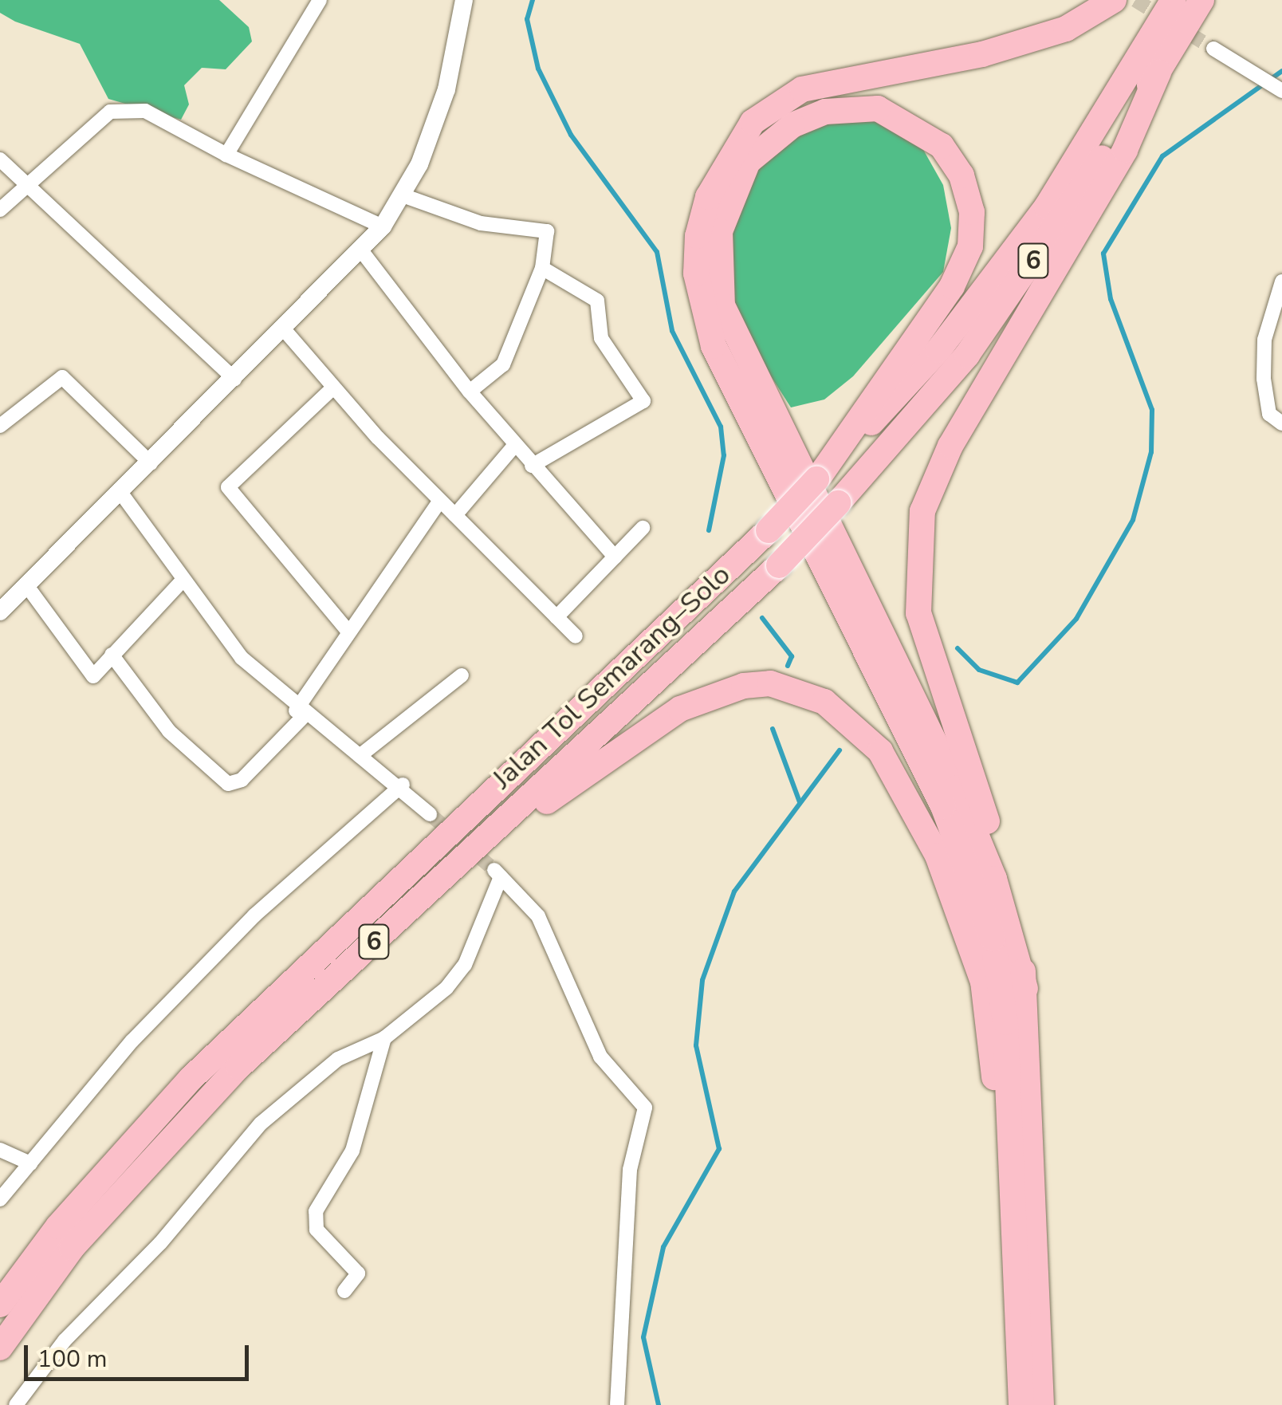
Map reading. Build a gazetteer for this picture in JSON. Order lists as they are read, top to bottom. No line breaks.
{"streets":{"highway":["6","Jalan Tol Semarang–Solo"]},"scale_bar":"100 m"}
